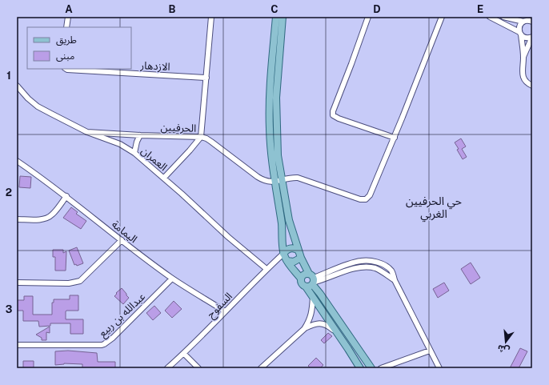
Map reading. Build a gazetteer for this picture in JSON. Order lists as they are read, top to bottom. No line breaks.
{"streets":{"street":["الازدهار","الحرفيين","العمران","اليمامة","السفوح","عبدالله بن ربيع"]},"crossings":[["الحرفيين","العمران"],["العمران","السفوح"],["اليمامة","السفوح"],["اليمامة","عبدالله بن ربيع"]],"districts":["حي الحرفيين الغربي"],"legend":["طريق","مبنى"],"north":"bottom","grid":{"columns":["A","B","C","D","E"],"rows":["1","2","3"]}}
